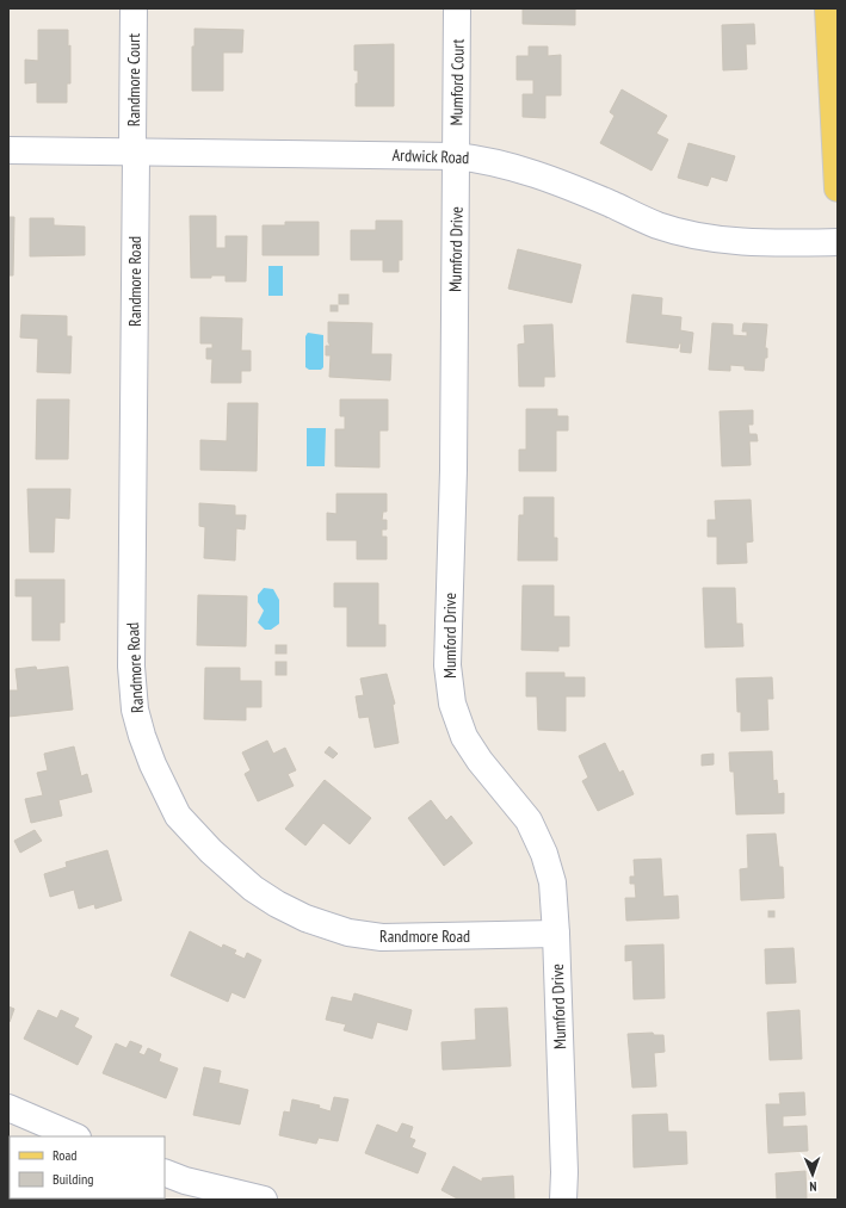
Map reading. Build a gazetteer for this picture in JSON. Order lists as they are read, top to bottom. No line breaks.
{"streets":{"street":["Randmore Court","Mumford Court","Ardwick Road","Mumford Drive","Randmore Road"]},"crossings":[["Randmore Court","Ardwick Road"],["Randmore Court","Randmore Road"],["Mumford Court","Ardwick Road"],["Mumford Court","Mumford Drive"],["Ardwick Road","Mumford Drive"],["Ardwick Road","Randmore Road"],["Mumford Drive","Randmore Road"]],"legend":["Road","Building"],"north":"bottom"}
